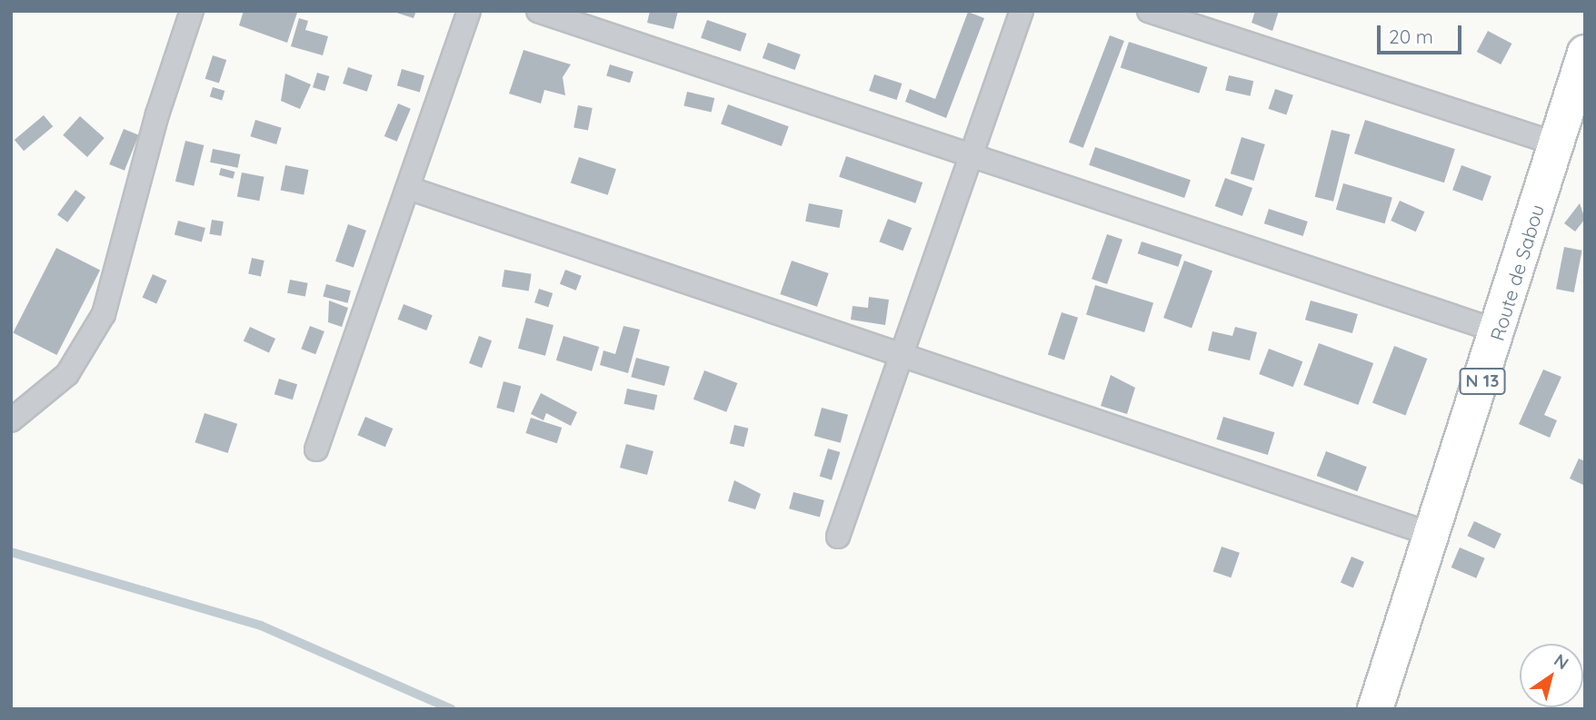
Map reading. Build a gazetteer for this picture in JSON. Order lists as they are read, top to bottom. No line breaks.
{"streets":{"main road":["Route de Sabou","N 13"]},"scale_bar":"20 m","north":"top right"}
